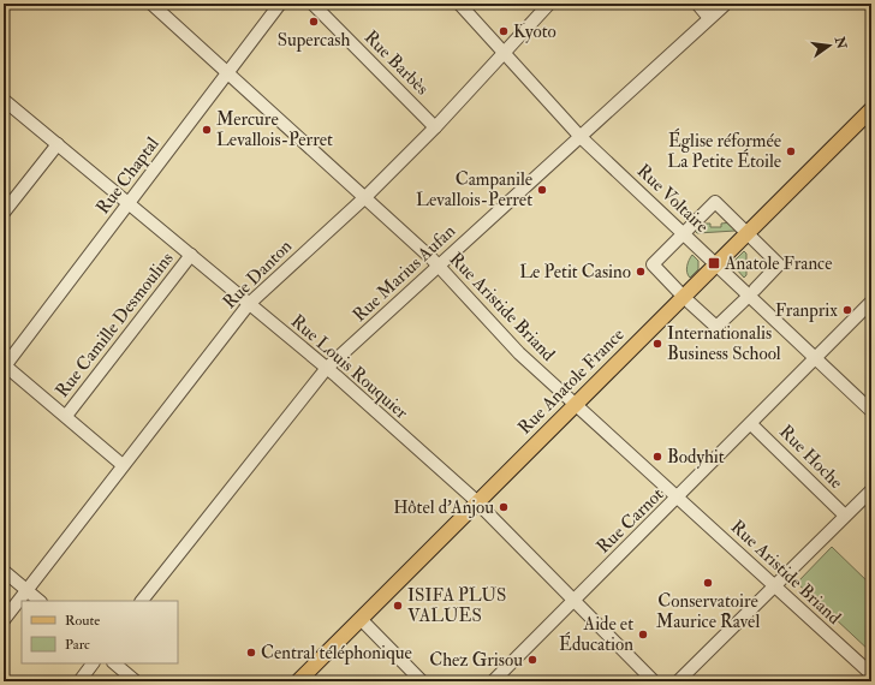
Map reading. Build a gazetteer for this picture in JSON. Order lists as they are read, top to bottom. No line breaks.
{"streets":{"main road":["Rue Anatole France"],"street":["Rue Barbès","Rue Chaptal","Rue Voltaire","Rue Marius Aufan","Rue Danton","Rue Aristide Briand","Rue Camille Desmoulins","Rue Louis Rouquier","Rue Hoche","Rue Carnot"]},"crossings":[["Rue Barbès","Rue Danton"],["Rue Chaptal","Rue Aristide Briand"],["Rue Chaptal","Rue Louis Rouquier"],["Rue Voltaire","Rue Marius Aufan"],["Rue Voltaire","Rue Danton"],["Rue Voltaire","Rue Anatole France"],["Rue Voltaire","Rue Carnot"],["Rue Marius Aufan","Rue Aristide Briand"],["Rue Marius Aufan","Rue Louis Rouquier"],["Rue Danton","Rue Aristide Briand"],["Rue Danton","Rue Louis Rouquier"],["Rue Aristide Briand","Rue Anatole France"],["Rue Aristide Briand","Rue Carnot"],["Rue Camille Desmoulins","Rue Louis Rouquier"],["Rue Louis Rouquier","Rue Anatole France"],["Rue Louis Rouquier","Rue Carnot"],["Rue Hoche","Rue Carnot"]],"places":{"other":["Supercash","Kyoto","Mercure Levallois-Perret","Église réformée La Petite Étoile","Campanile Levallois-Perret","Le Petit Casino","Franprix","Internationalis Business School","Bodyhit","Hôtel d'Anjou","Conservatoire Maurice Ravel","ISIFA PLUS VALUES","Aide et Éducation","Central téléphonique","Chez Grisou"],"transit":["Anatole France"]},"legend":["Route","Parc"],"north":"right"}
